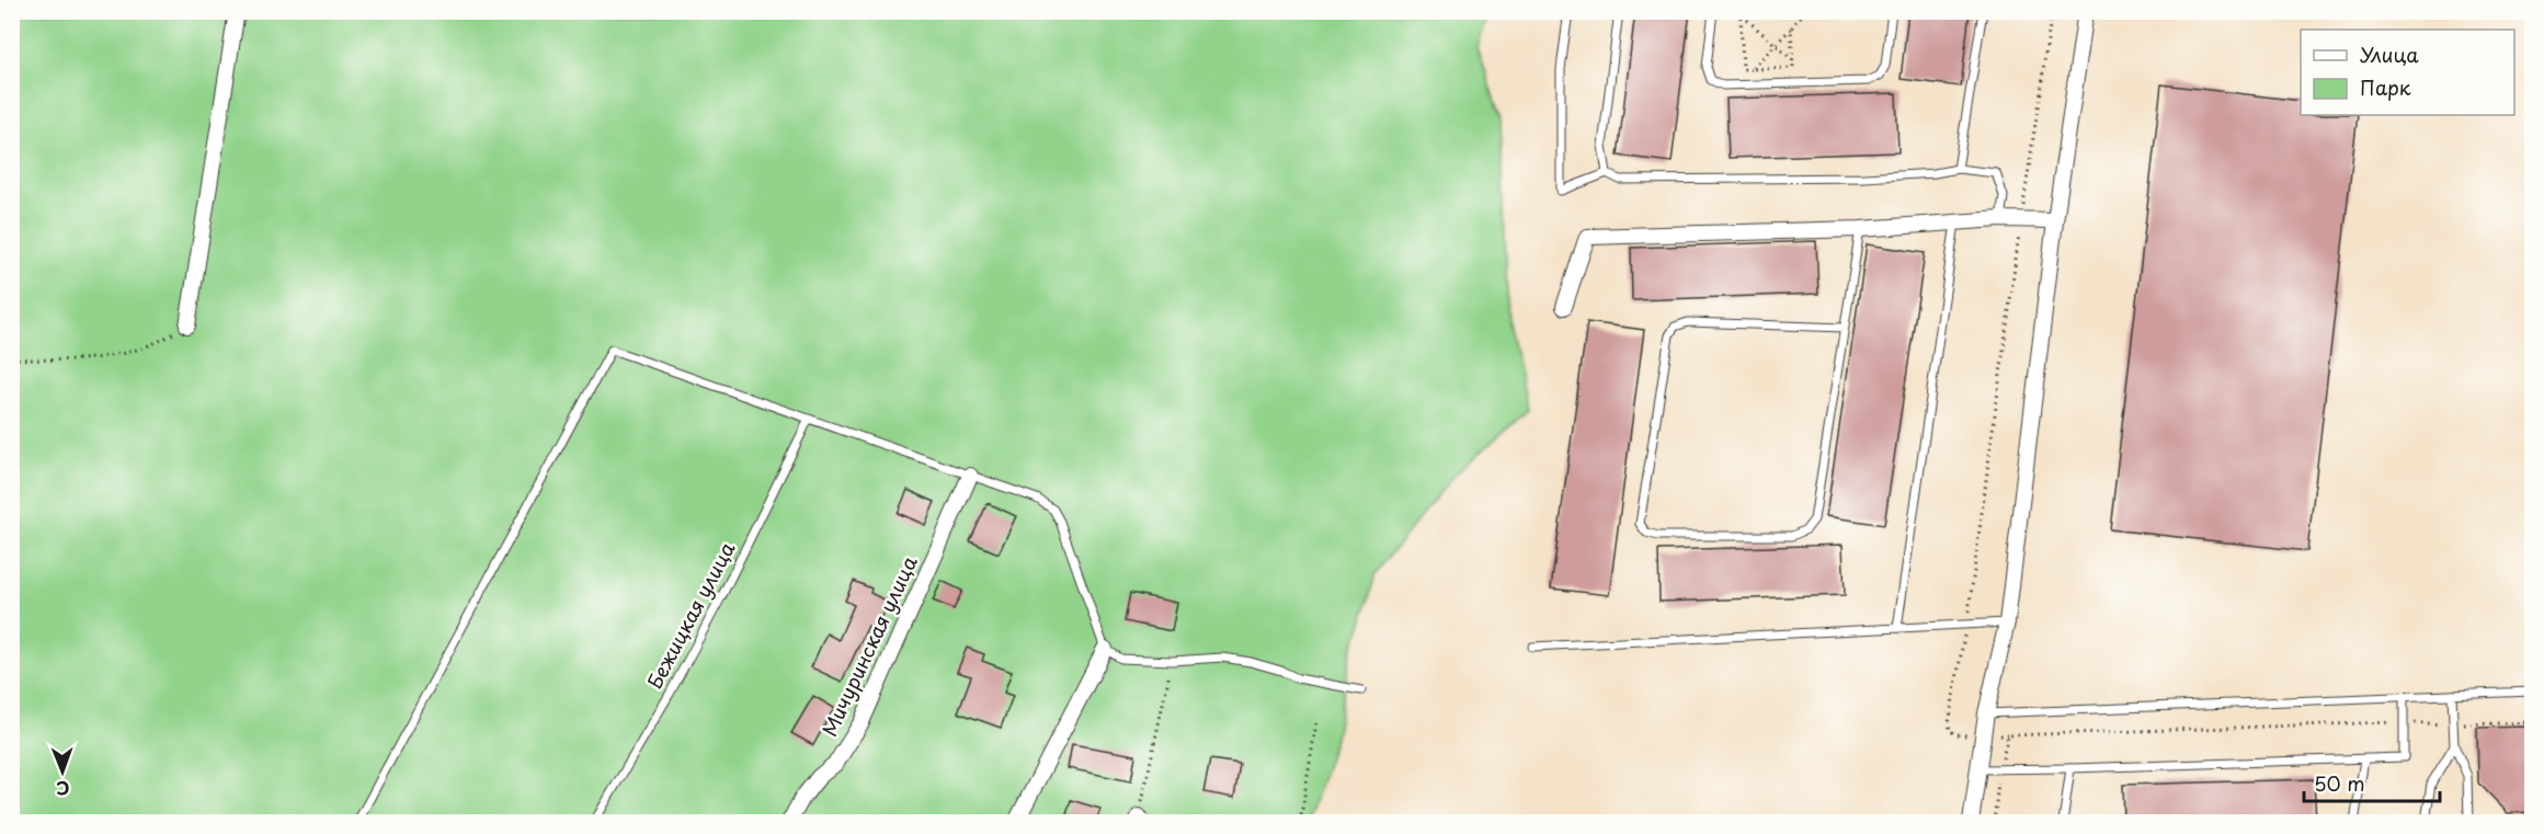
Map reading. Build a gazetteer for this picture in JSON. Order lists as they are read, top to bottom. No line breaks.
{"streets":{"street":["Мичуринская улица"],"lane":["Бежицкая улица"]},"legend":["Улица","Парк"],"scale_bar":"50 m","north":"bottom"}
